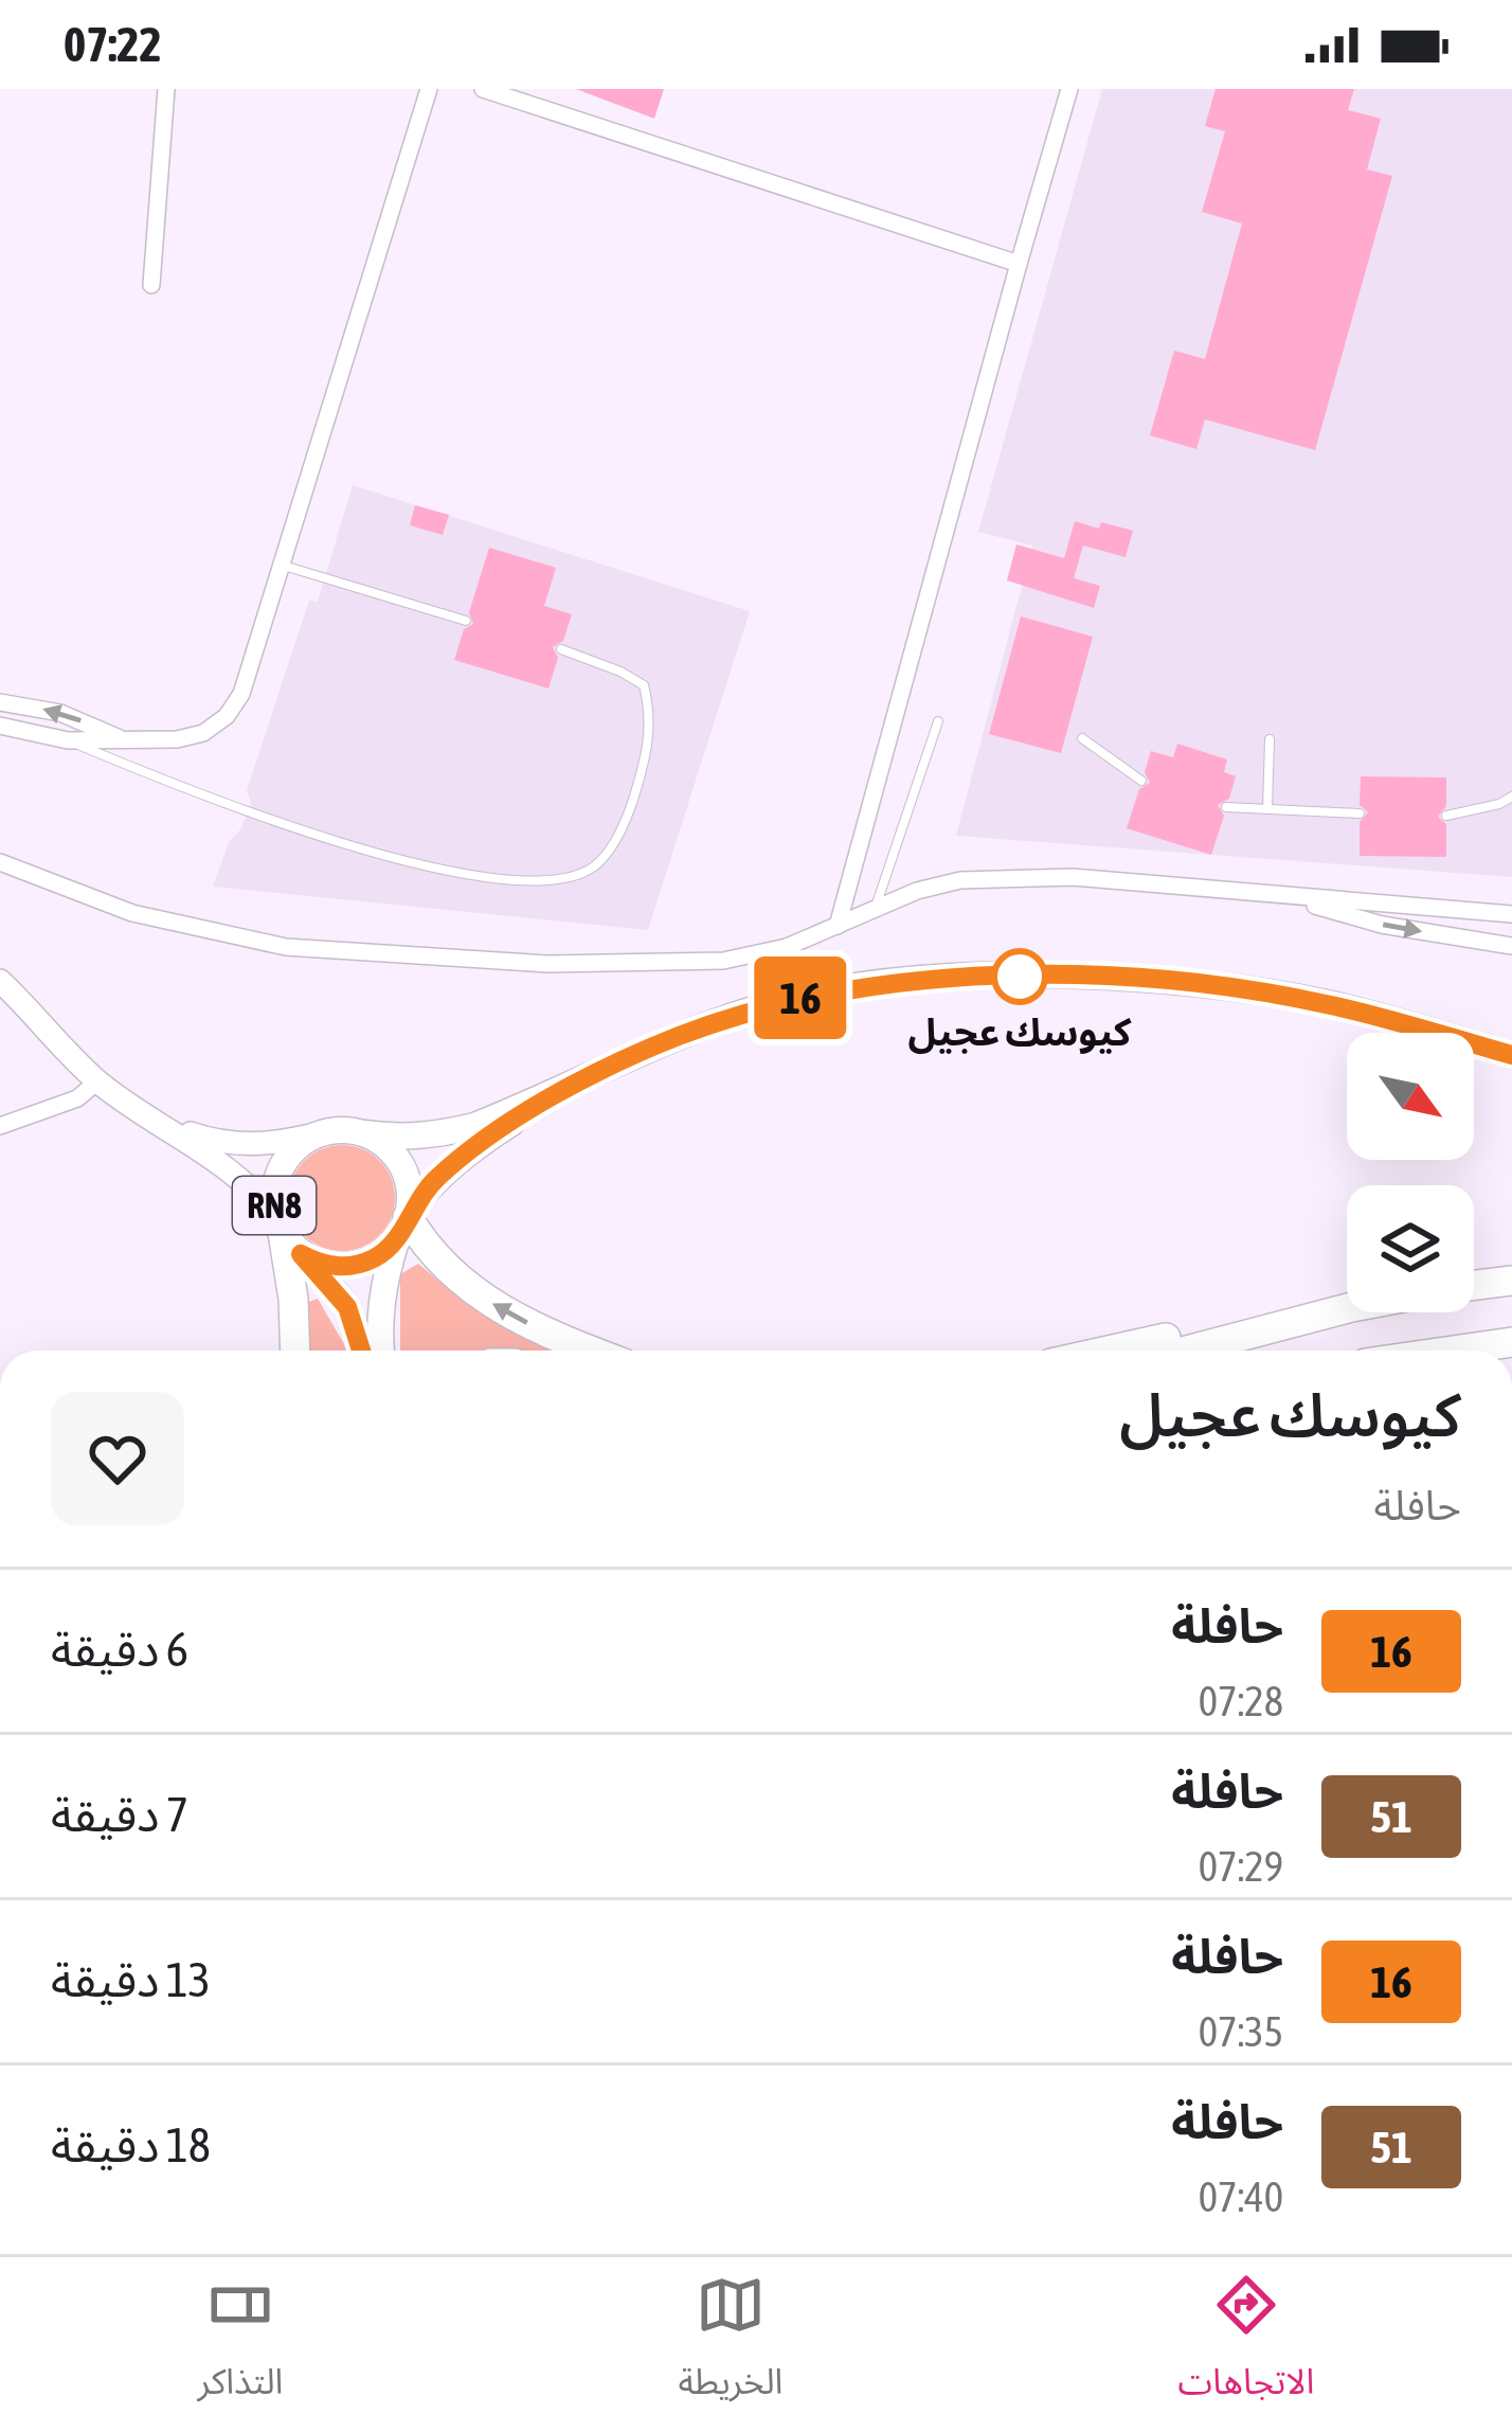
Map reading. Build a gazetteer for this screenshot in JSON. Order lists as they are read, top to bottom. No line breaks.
{"streets":{"highway":["RN8"]},"places":["كيوسك عجيل"],"lines":["bus line 16"],"north":"bottom right","page":{"status":"07:22","on_map":"16","heading":["كيوسك عجيل","حافلة"],"list":[{"mark":"16","name":"حافلة","note":"07:28","value":"6 دقيقة"},{"mark":"51","name":"حافلة","note":"07:29","value":"7 دقيقة"},{"mark":"16","name":"حافلة","note":"07:35","value":"13 دقيقة"},{"mark":"51","name":"حافلة","note":"07:40","value":"18 دقيقة"}],"tabs":["الاتجاهات","الخريطة","التذاكر"]}}
